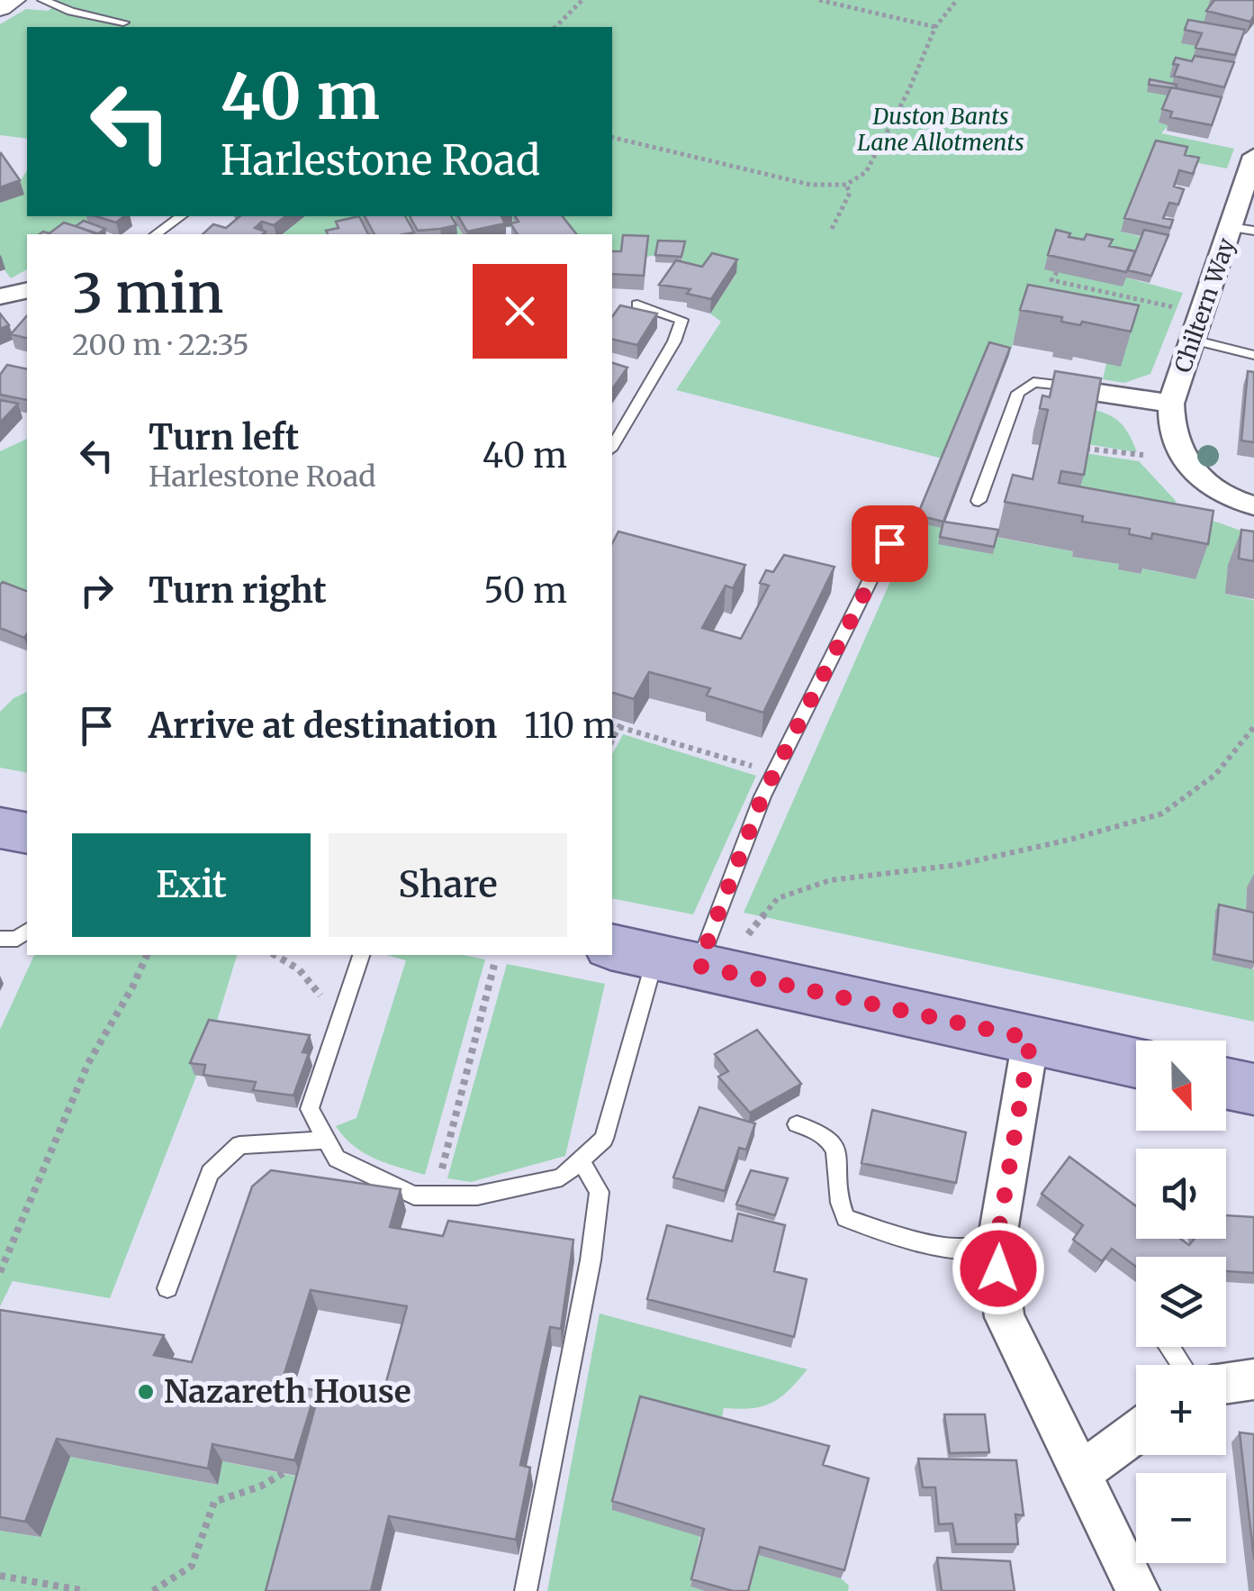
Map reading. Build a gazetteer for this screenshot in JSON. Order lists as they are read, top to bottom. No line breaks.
{"streets":{"street":["Chiltern Way"]},"parks":["Duston Bants Lane Allotments"],"places":["Nazareth House"],"north":"bottom","page":{"turn":["40 m","Harlestone Road"],"heading":["3 min","200 m · 22:35"],"list":[{"name":"Turn left","note":"Harlestone Road","value":"40 m"},{"name":"Turn right","value":"50 m"},{"name":"Arrive at destination","value":"110 m"}],"buttons":["Exit","Share"],"map_buttons":["+","−"]}}
